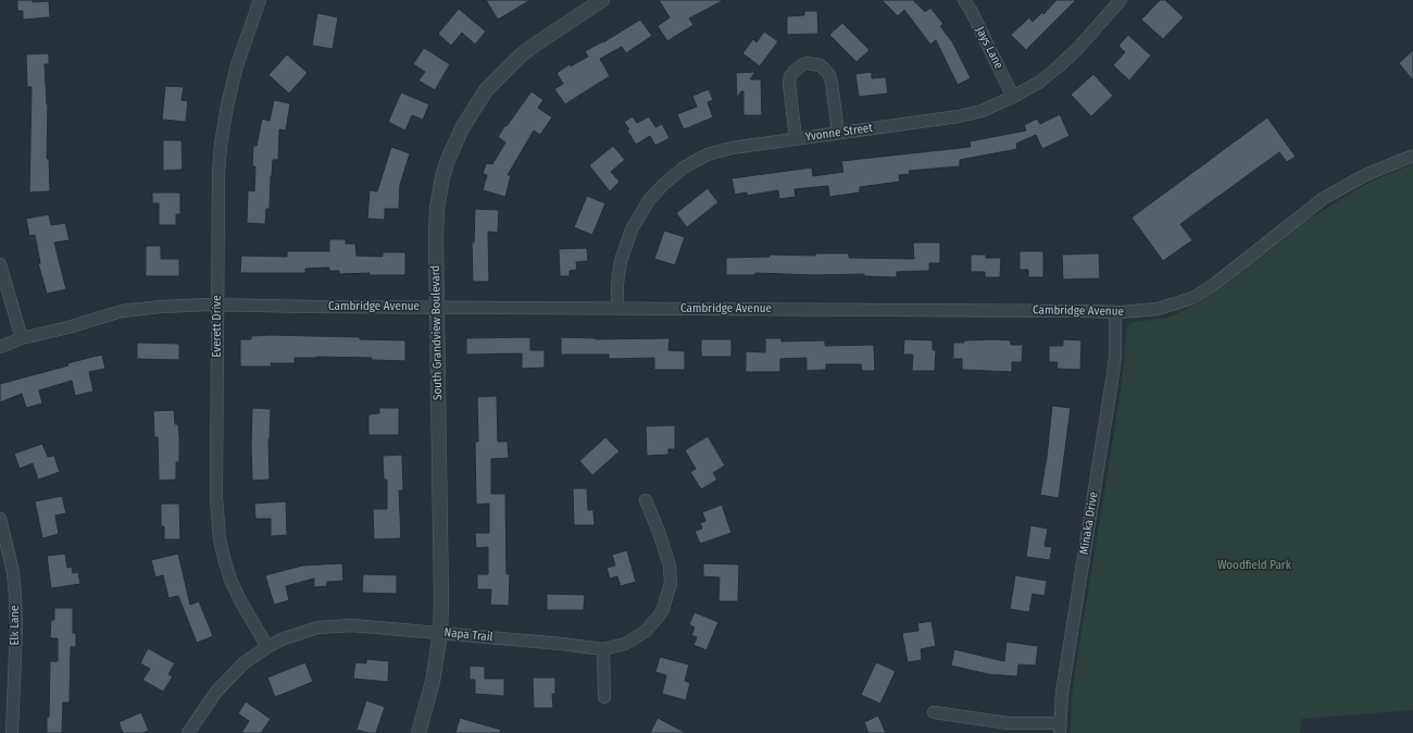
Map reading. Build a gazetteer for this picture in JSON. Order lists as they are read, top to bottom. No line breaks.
{"streets":{"street":["Jays Lane","Yvonne Street","Cambridge Avenue","Everett Drive","South Grandview Boulevard","Minaka Drive","Elk Lane","Napa Trail"]},"crossings":[["Jays Lane","Yvonne Street"],["Yvonne Street","Cambridge Avenue"],["Cambridge Avenue","Everett Drive"],["Cambridge Avenue","South Grandview Boulevard"],["Cambridge Avenue","Minaka Drive"],["Everett Drive","Napa Trail"],["South Grandview Boulevard","Napa Trail"]],"parks":["Woodfield Park"]}
